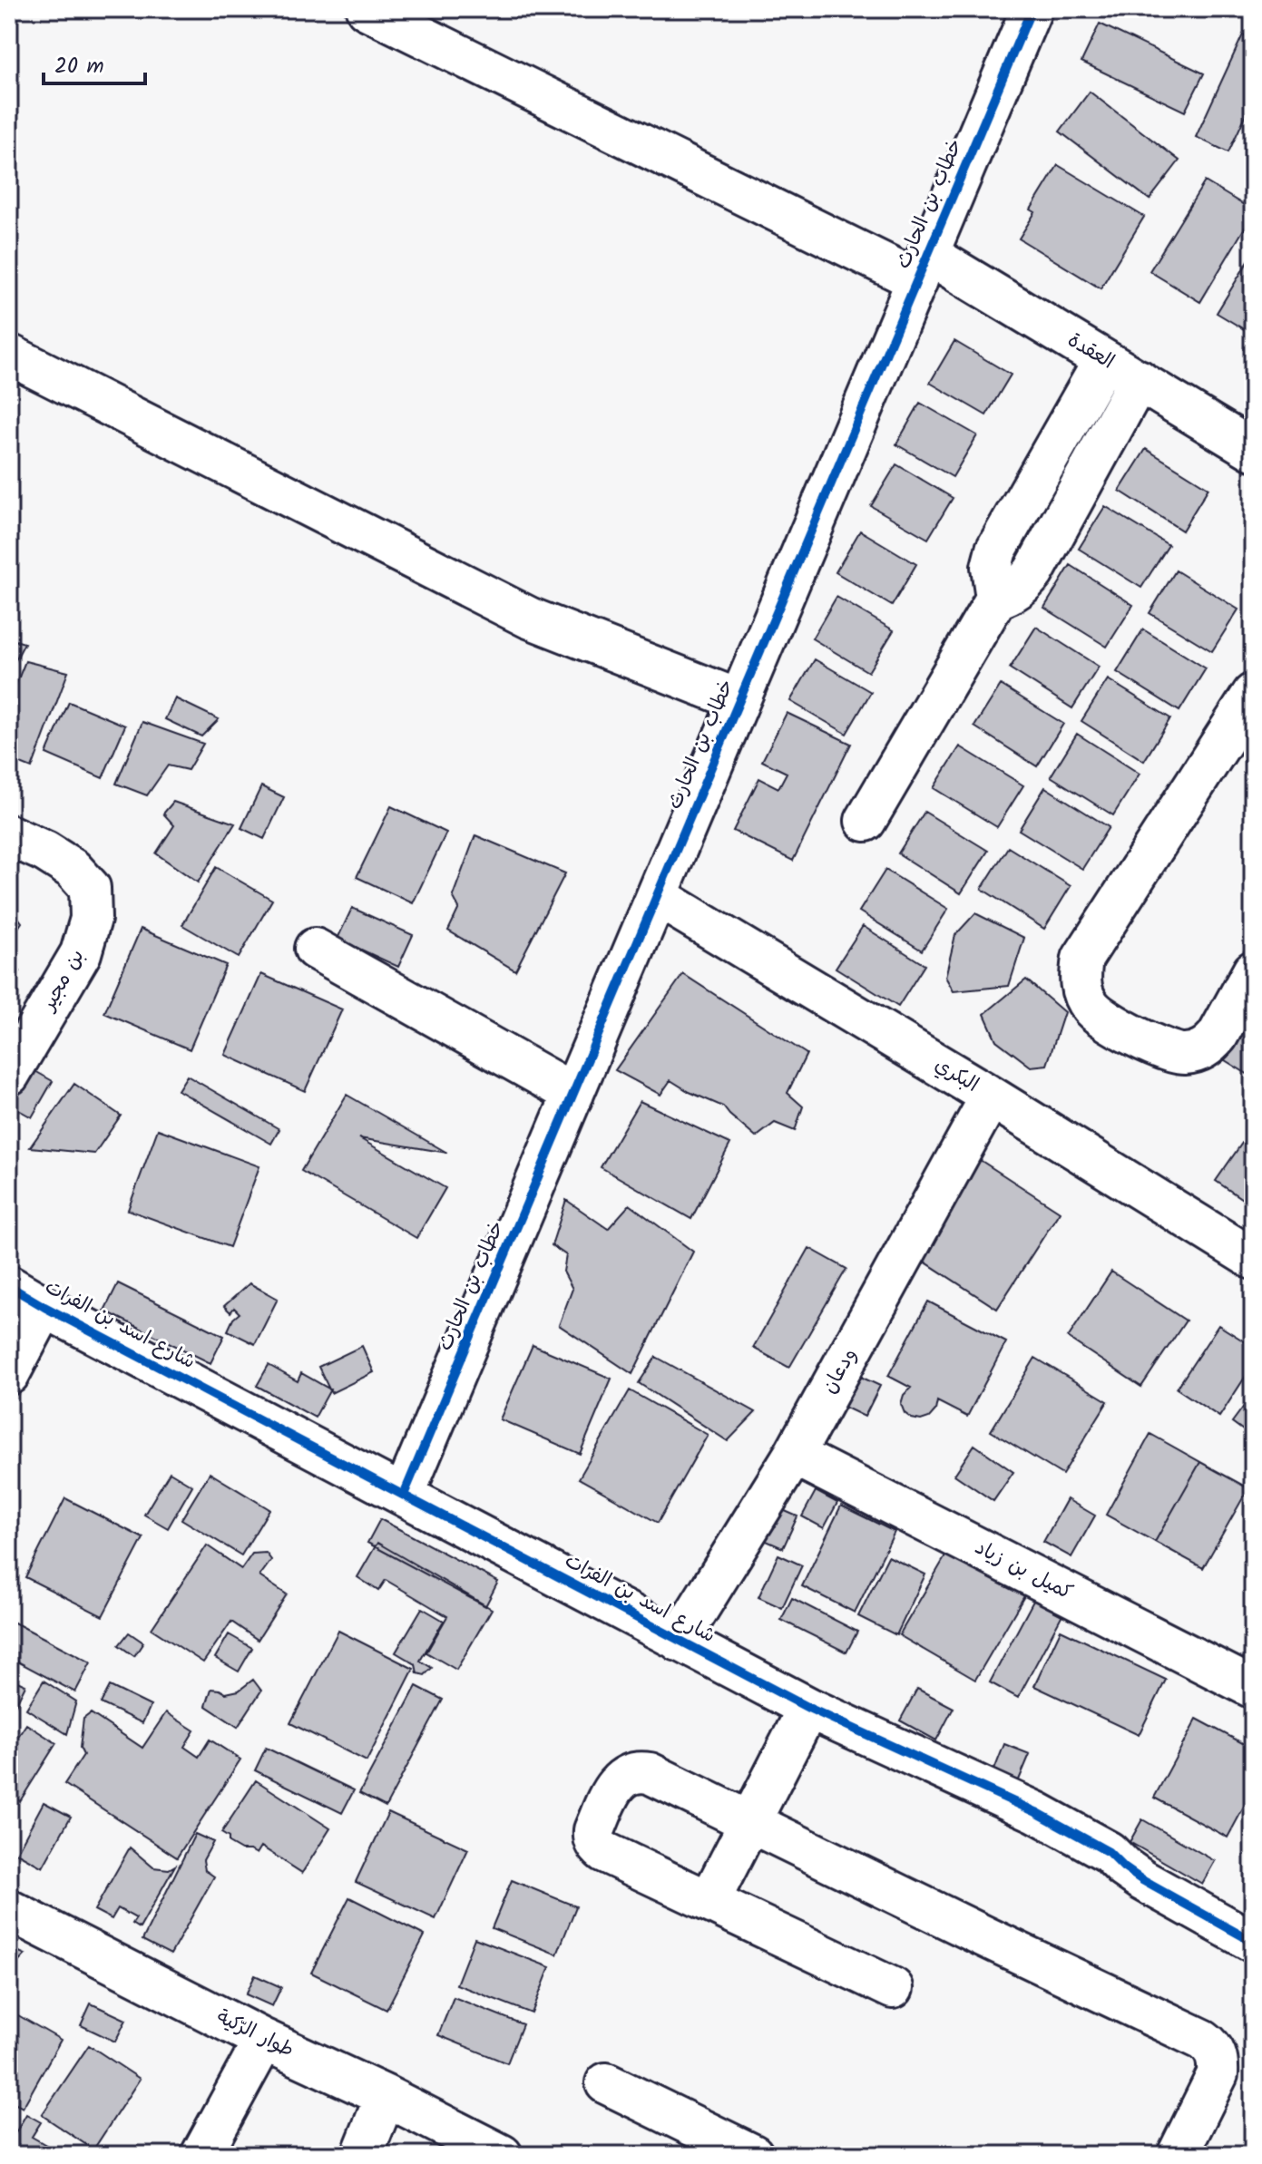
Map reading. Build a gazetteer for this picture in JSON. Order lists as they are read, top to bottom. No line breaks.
{"streets":{"street":["خطاب بن الحارث","العقدة","بن مجير","البكري","شارع اسد بن الفرات","ودعان","كميل بن زياد","طوار الرّكية"]},"crossings":[["خطاب بن الحارث","العقدة"],["خطاب بن الحارث","البكري"],["خطاب بن الحارث","شارع اسد بن الفرات"],["البكري","ودعان"],["شارع اسد بن الفرات","ودعان"],["ودعان","كميل بن زياد"]],"scale_bar":"20 m"}
